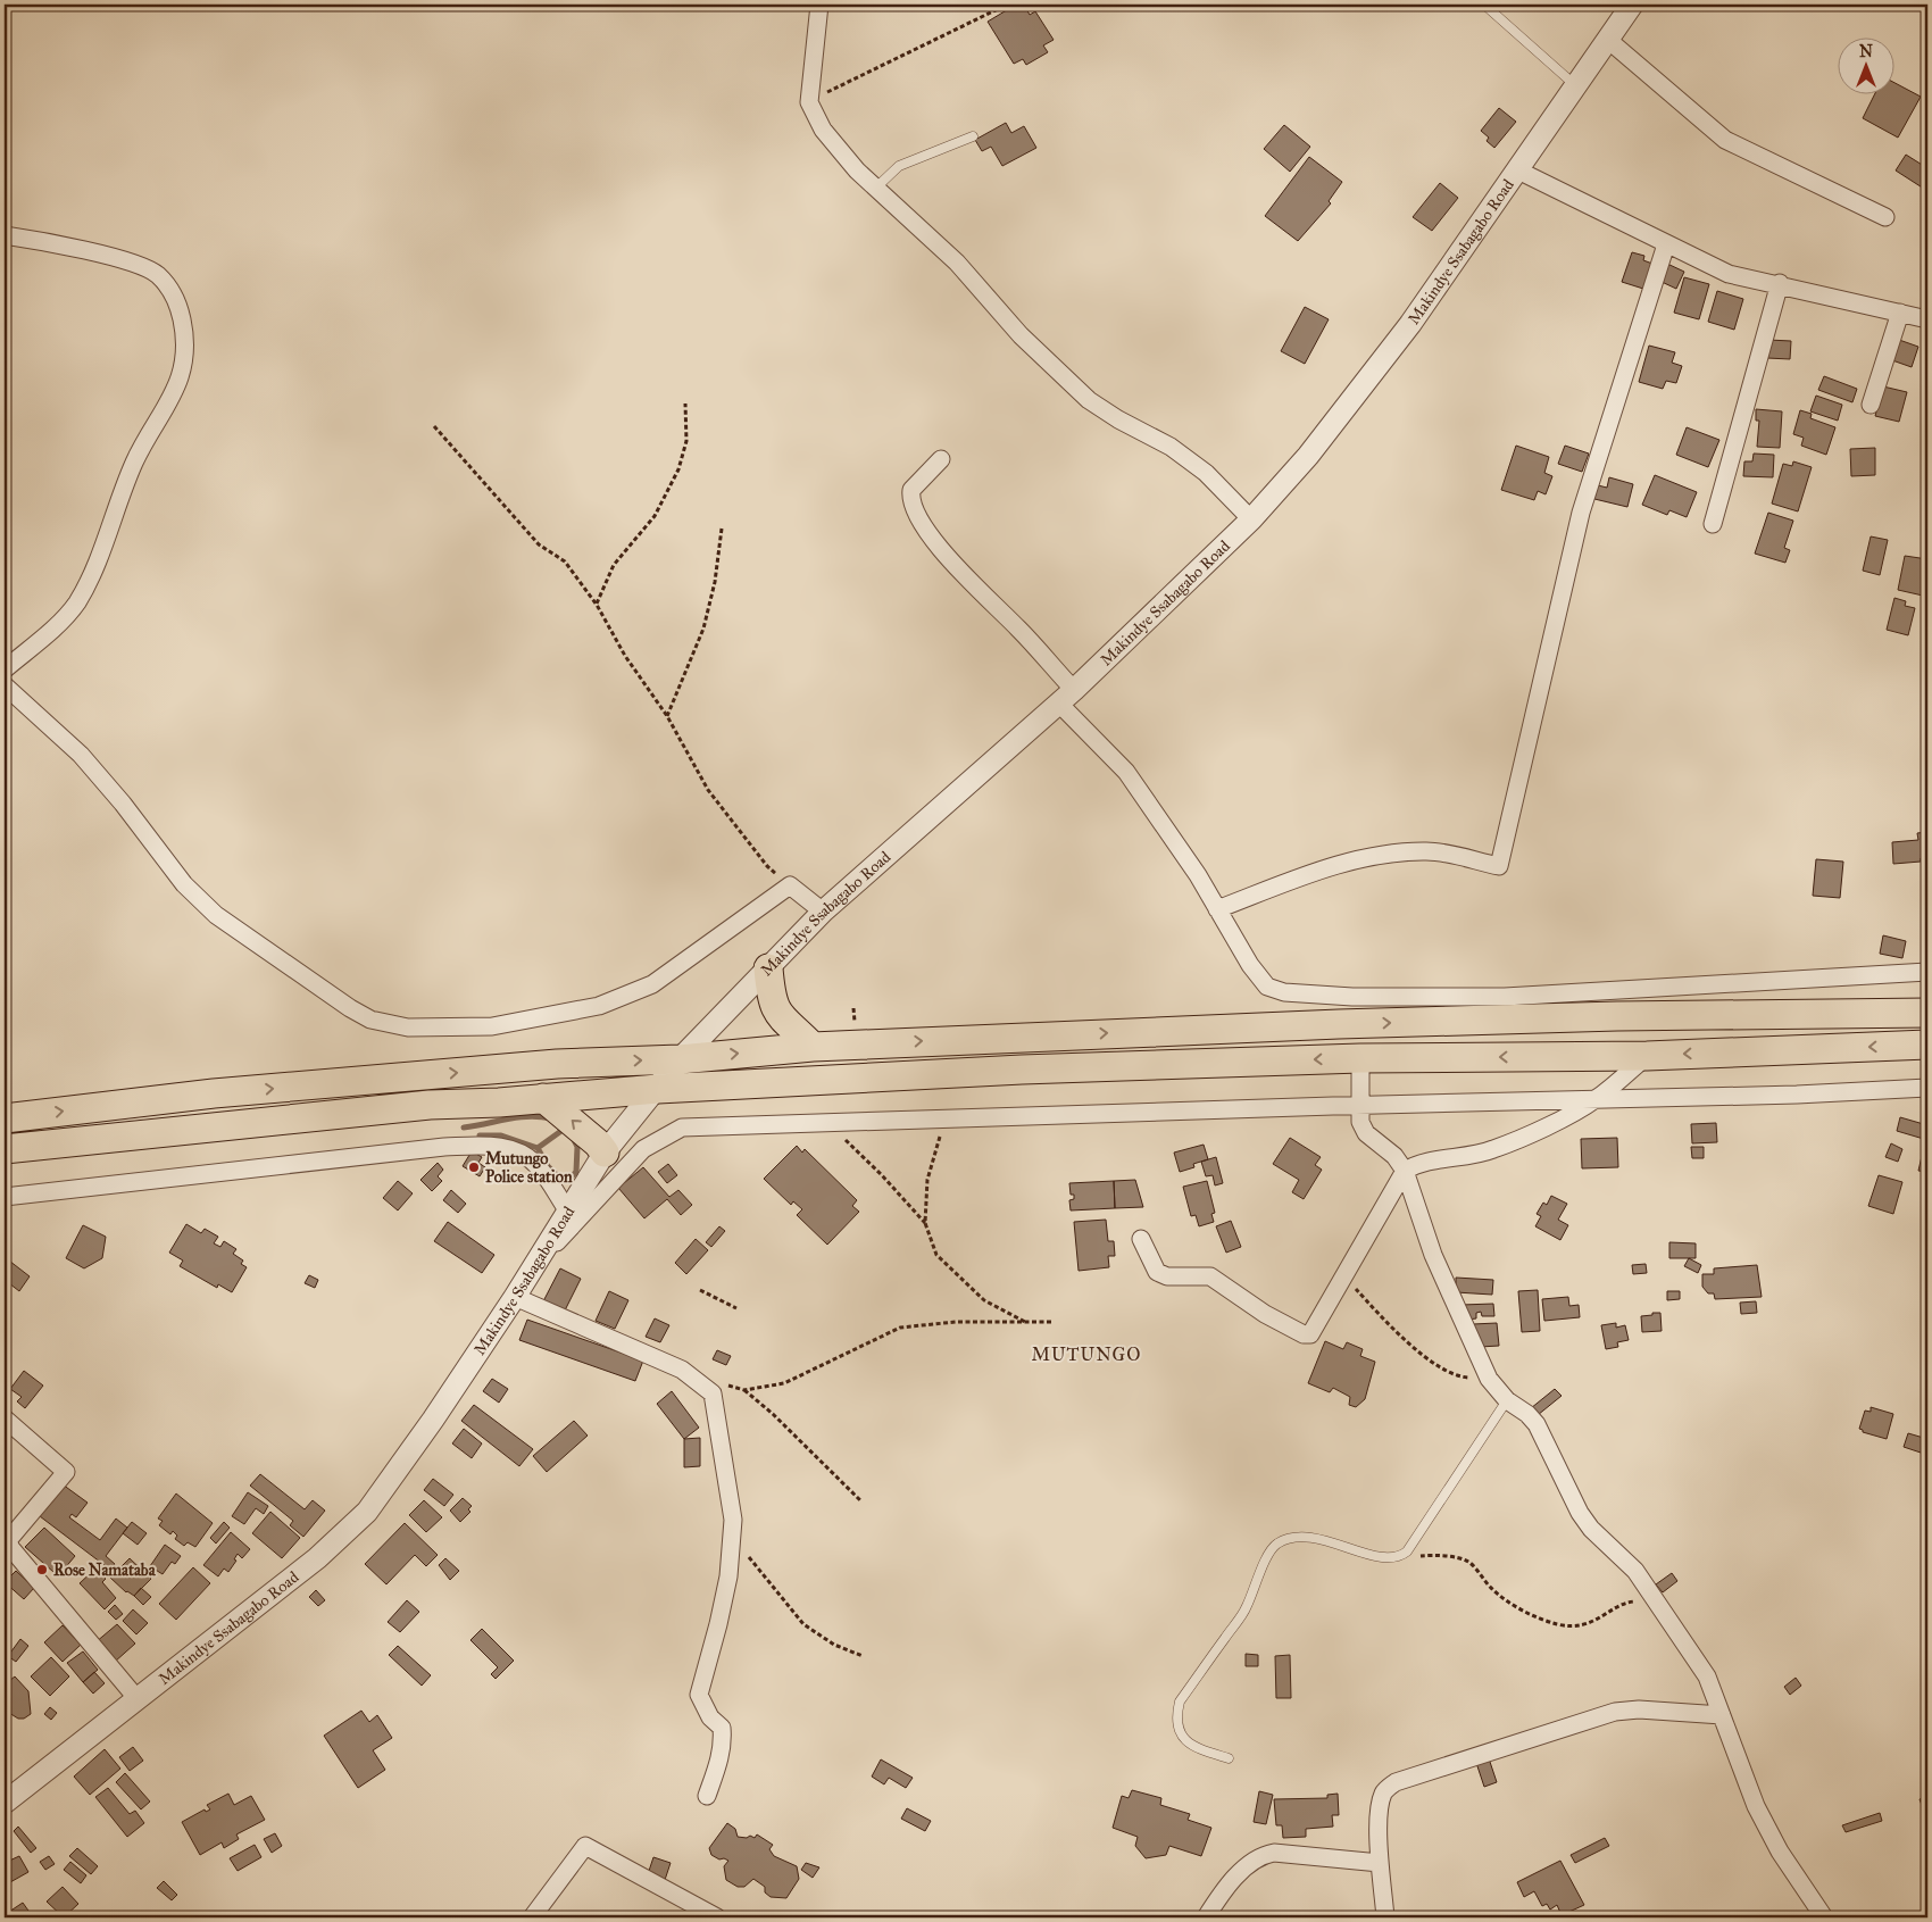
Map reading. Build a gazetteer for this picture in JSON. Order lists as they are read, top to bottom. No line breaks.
{"streets":{"street":["Makindye Ssabagabo Road"]},"districts":["MUTUNGO"],"places":["Mutungo Police station","Rose Namataba"],"north":"top"}
